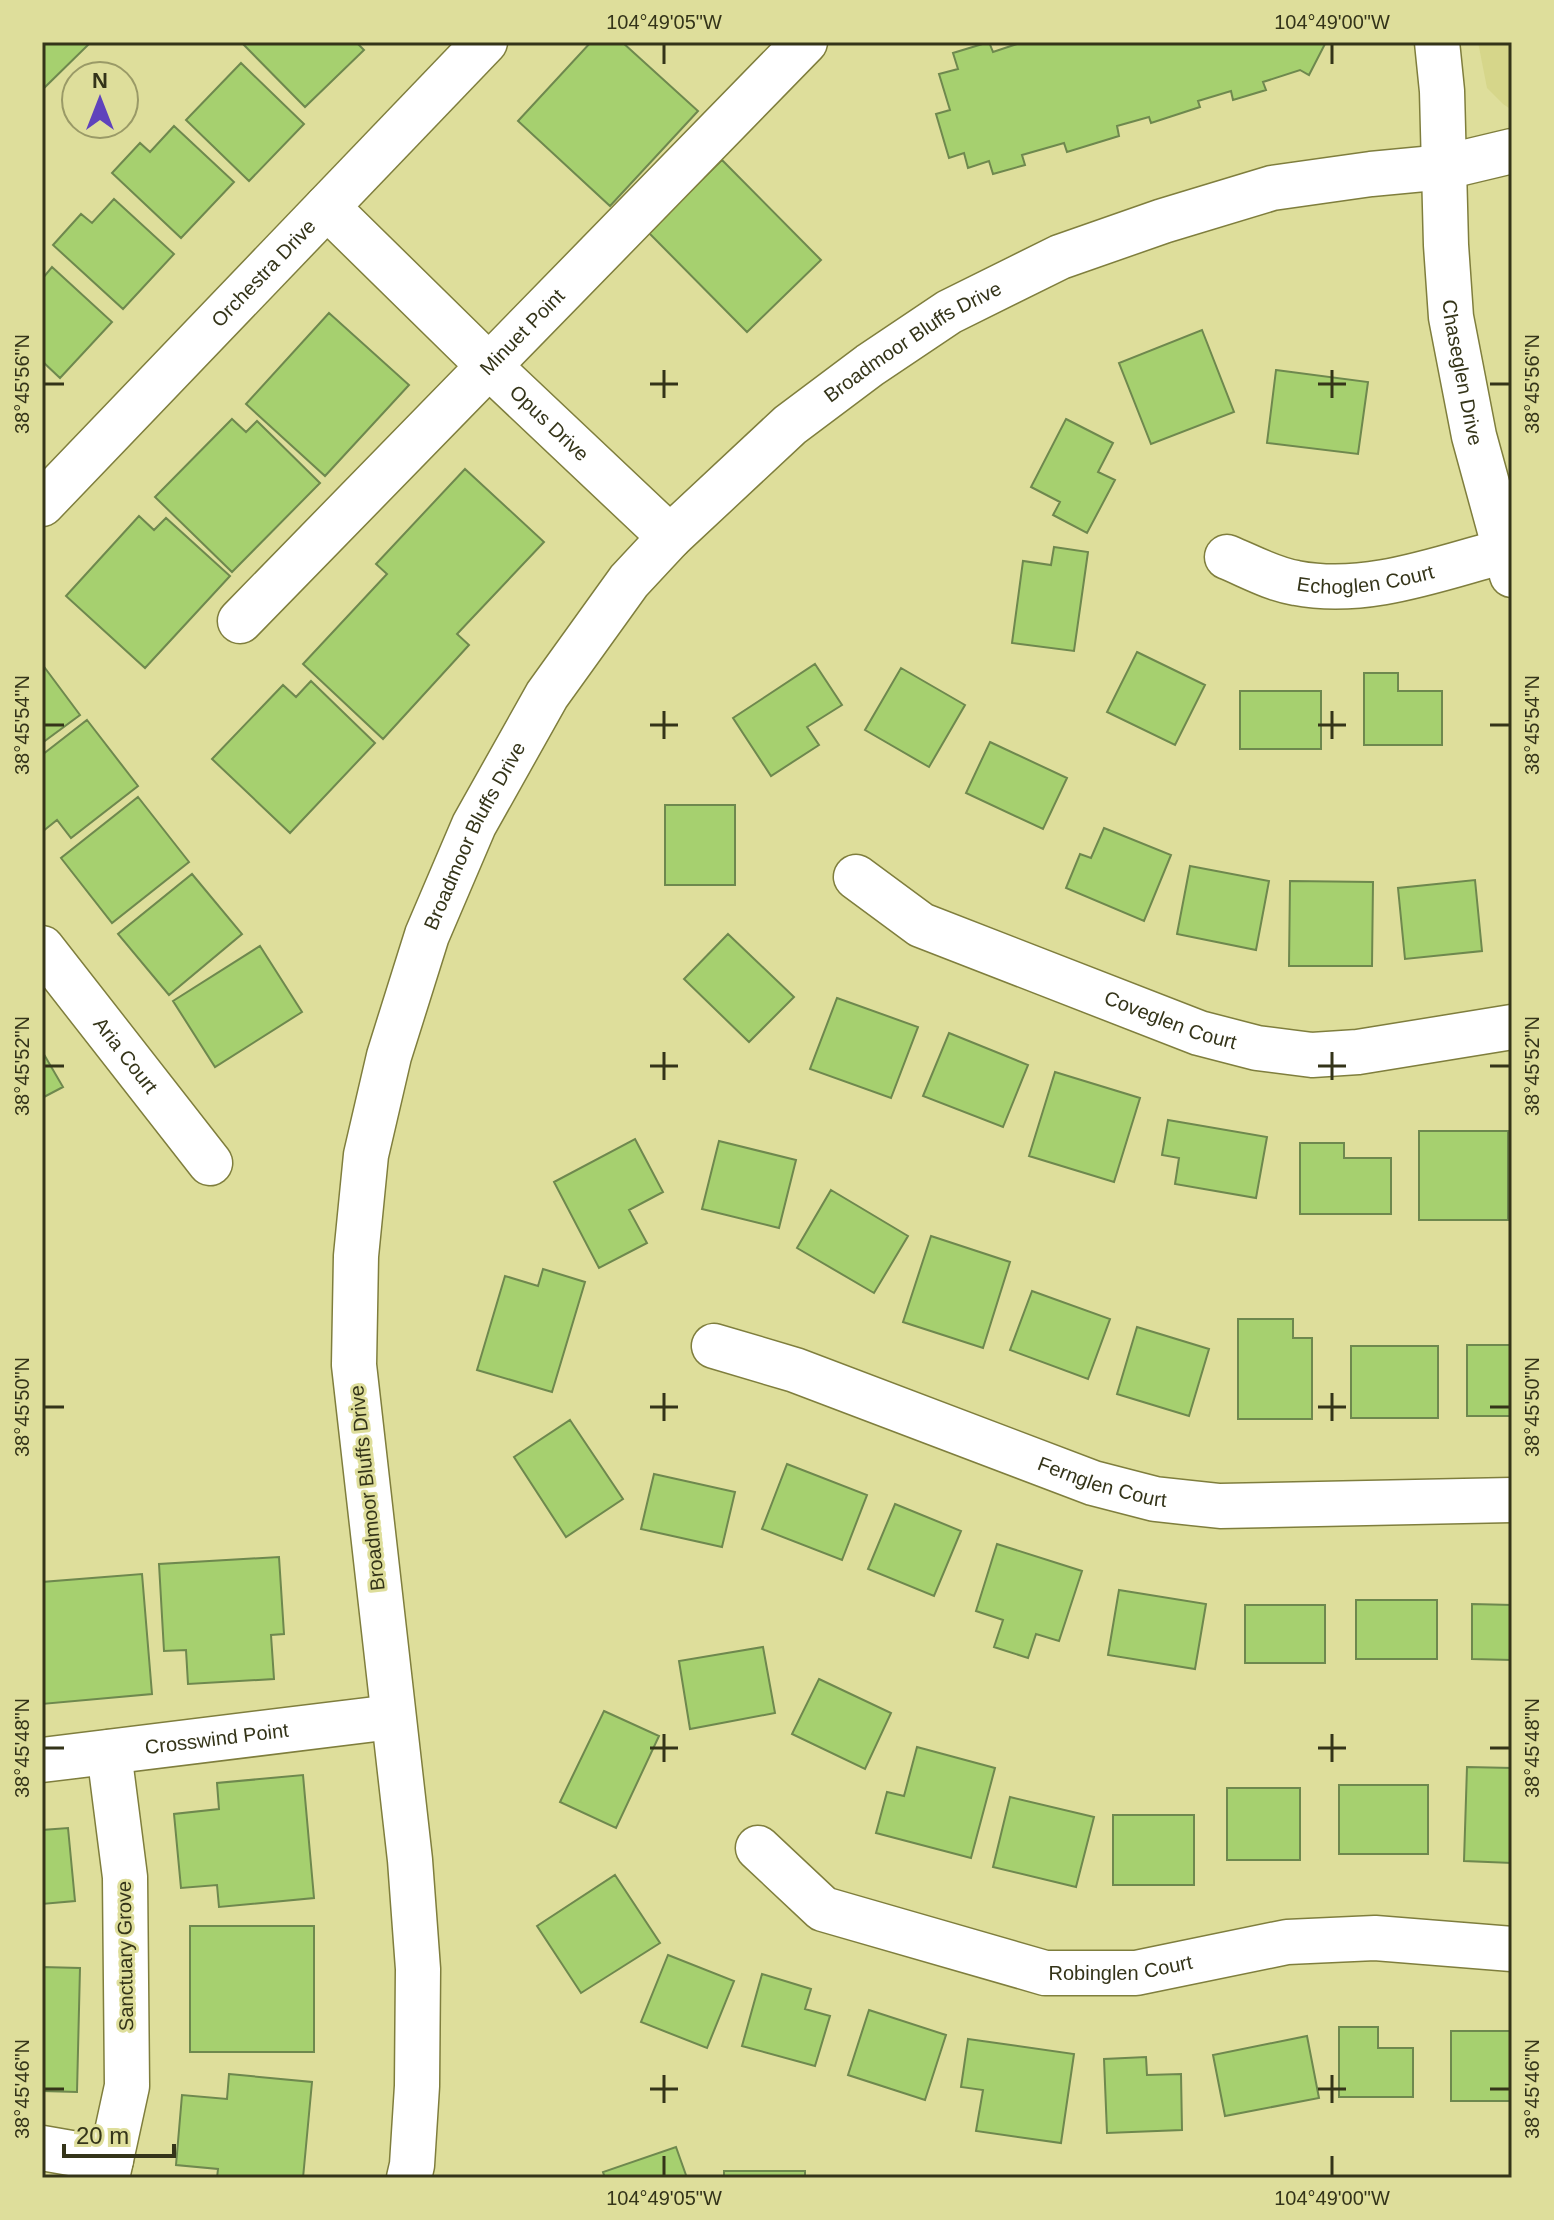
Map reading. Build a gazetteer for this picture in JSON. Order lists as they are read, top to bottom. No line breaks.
{"streets":{"street":["Orchestra Drive","Minuet Point","Broadmoor Bluffs Drive","Chaseglen Drive","Opus Drive","Echoglen Court","Coveglen Court","Aria Court","Fernglen Court","Crosswind Point","Sanctuary Grove","Robinglen Court"]},"crossings":[["Orchestra Drive","Opus Drive"],["Minuet Point","Opus Drive"],["Broadmoor Bluffs Drive","Chaseglen Drive"],["Broadmoor Bluffs Drive","Opus Drive"],["Broadmoor Bluffs Drive","Crosswind Point"],["Chaseglen Drive","Echoglen Court"],["Crosswind Point","Sanctuary Grove"]],"scale_bar":"20 m","north":"top","coordinates":["104°49'05\"W","104°49'00\"W","38°45'56\"N","38°45'54\"N","38°45'52\"N","38°45'50\"N","38°45'48\"N","38°45'46\"N"]}
